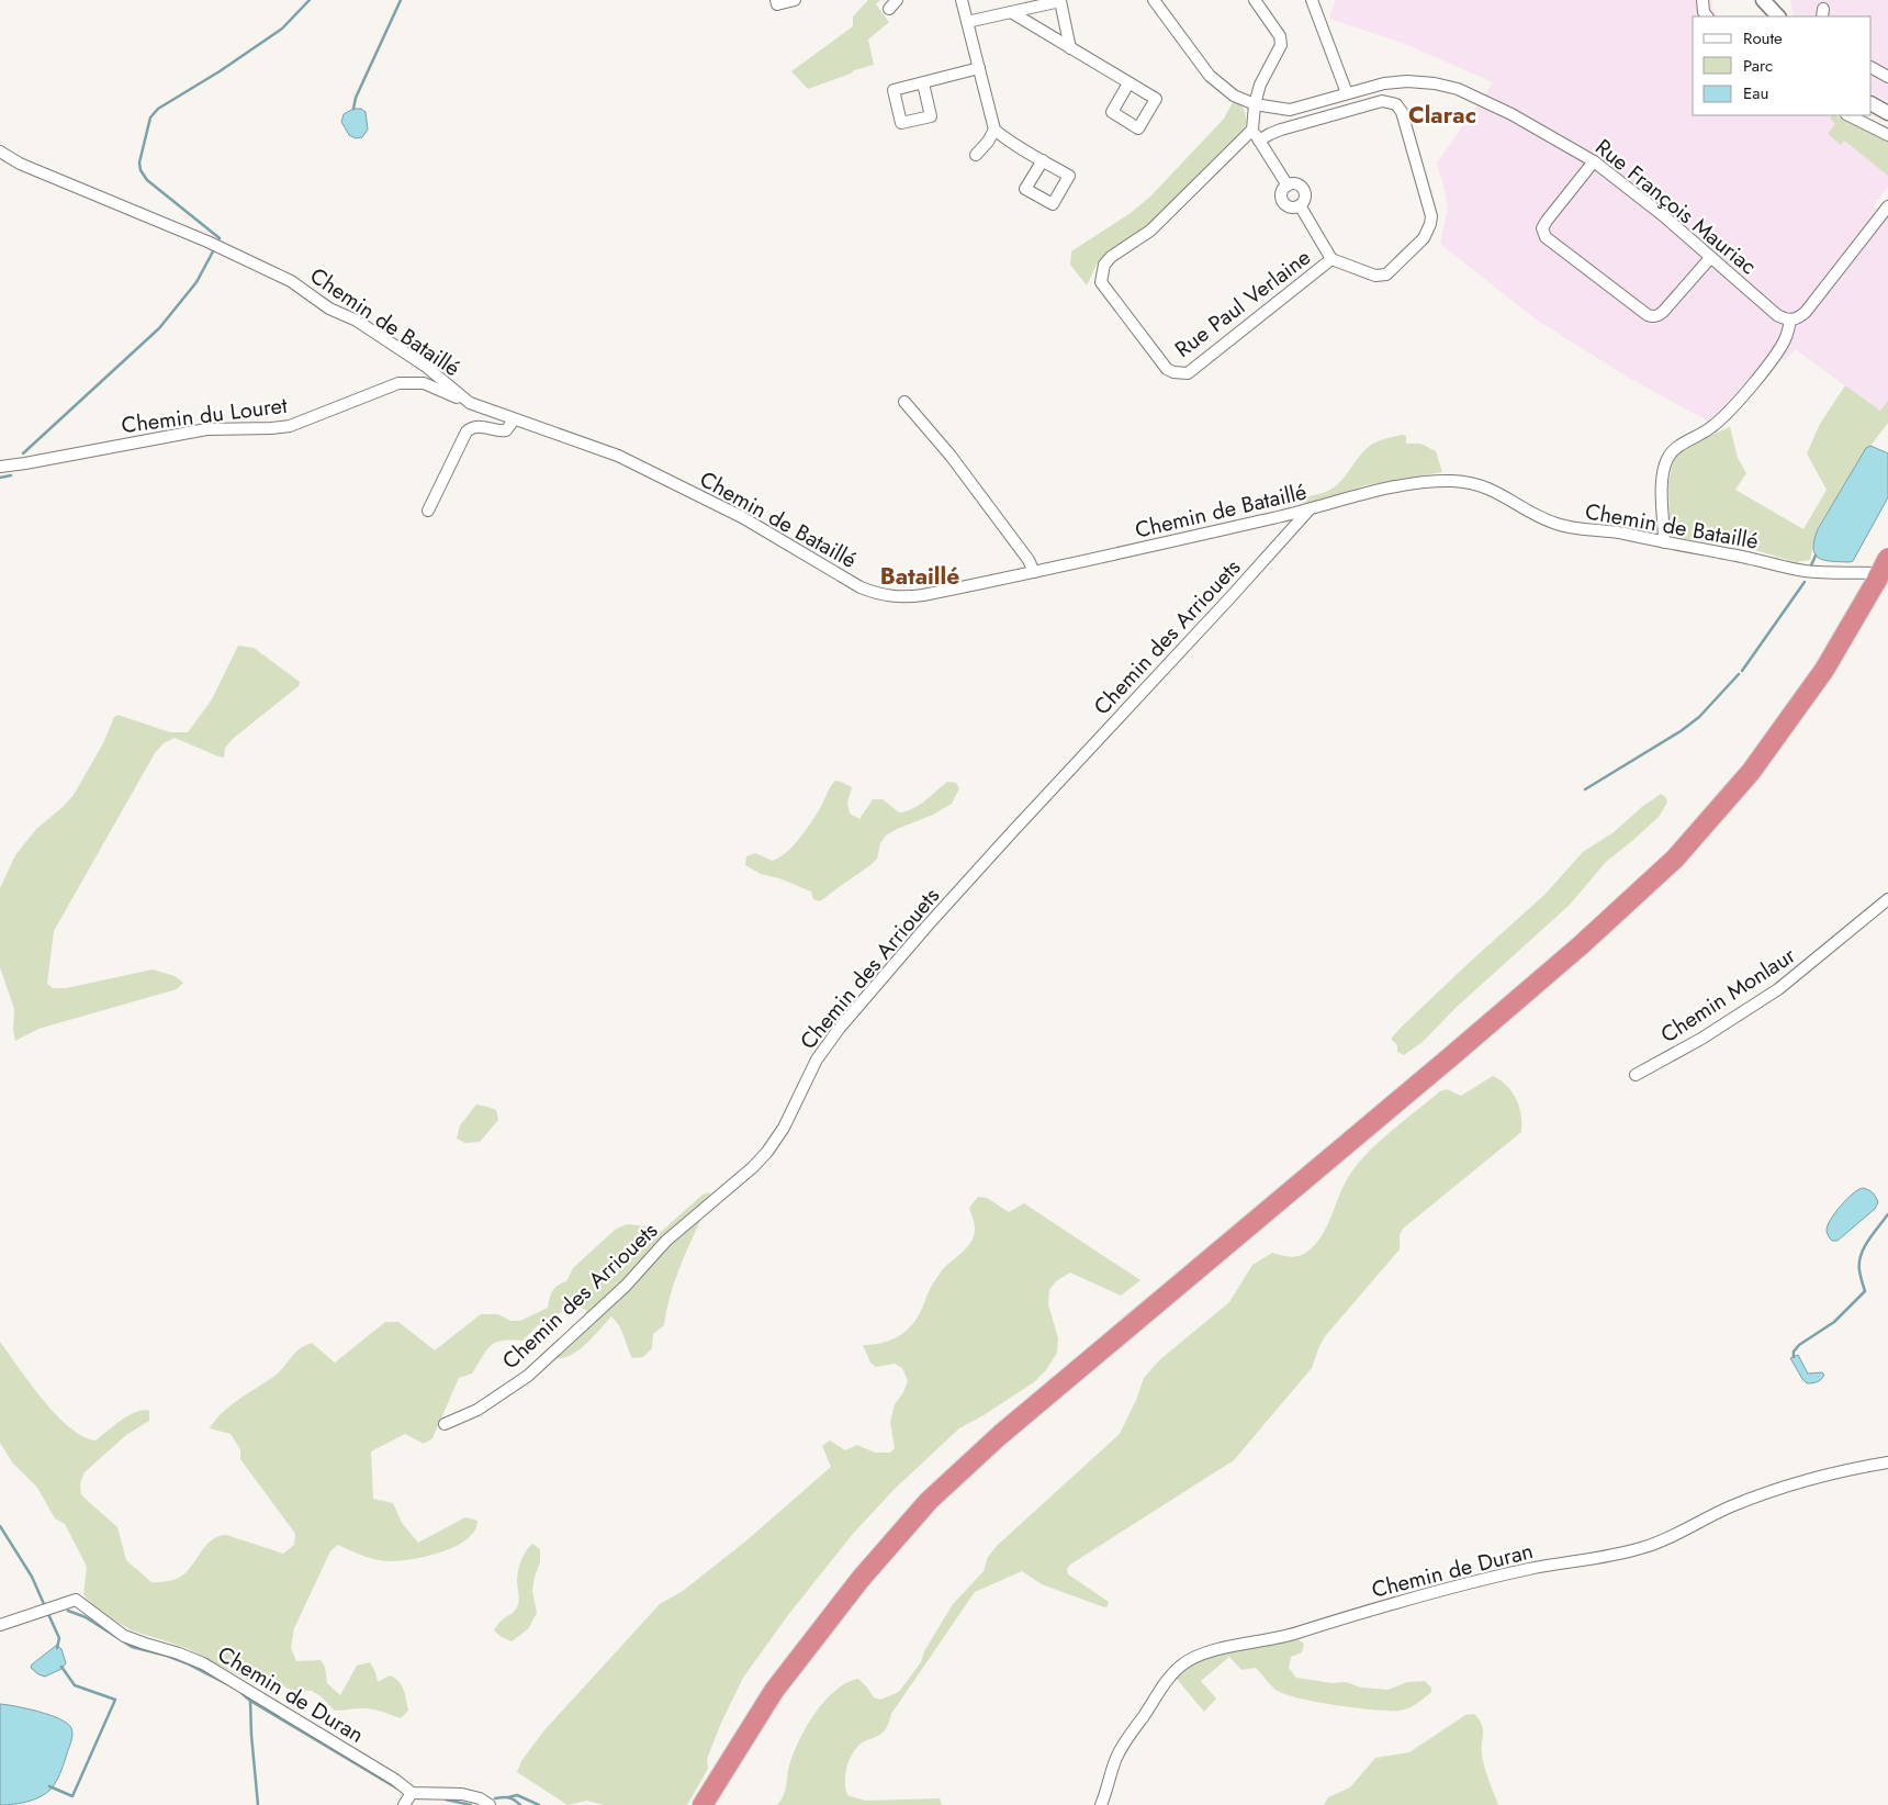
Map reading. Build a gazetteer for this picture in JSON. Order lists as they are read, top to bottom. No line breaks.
{"streets":{"street":["Rue François Mauriac","Rue Paul Verlaine","Chemin de Bataillé","Chemin du Louret","Chemin des Arriouets","Chemin Monlaur","Chemin de Duran"]},"crossings":[["Chemin de Bataillé","Chemin du Louret"],["Chemin de Bataillé","Chemin des Arriouets"]],"districts":["Clarac","Bataillé"],"legend":["Route","Parc","Eau"]}
